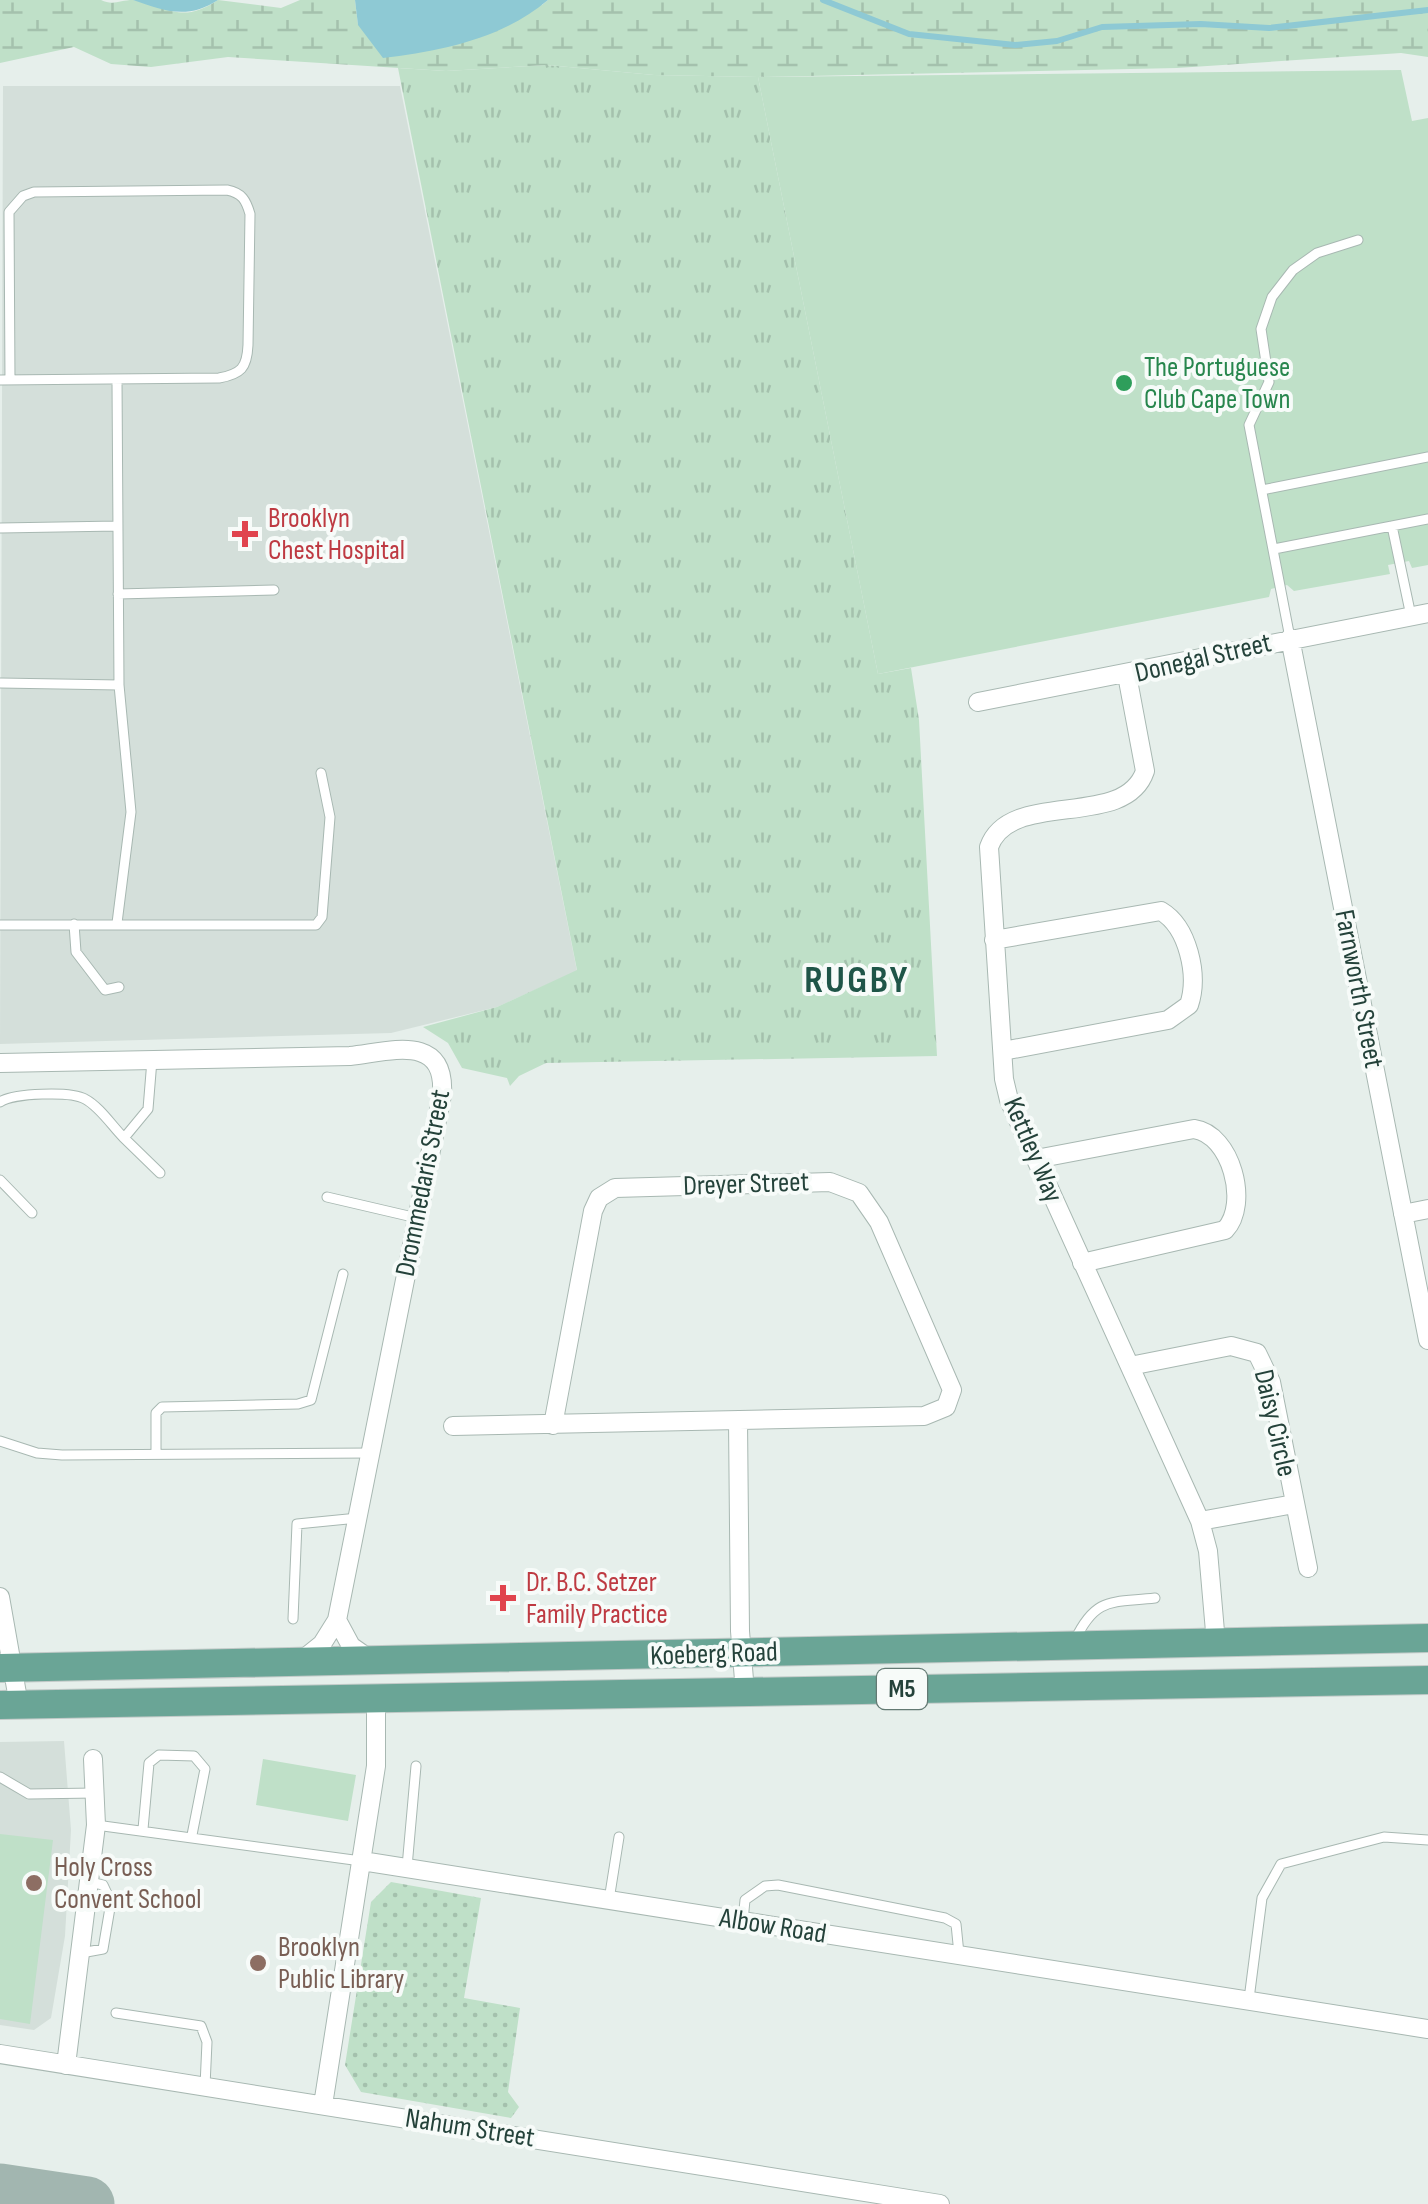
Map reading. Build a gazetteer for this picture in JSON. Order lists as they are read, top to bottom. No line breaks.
{"streets":{"main road":["Koeberg Road","M5"],"street":["Donegal Street","Farnworth Street","Kettley Way","Drommedaris Street","Dreyer Street","Daisy Circle","Albow Road","Nahum Street"]},"crossings":[["Donegal Street","Farnworth Street"],["Donegal Street","Kettley Way"],["Kettley Way","Daisy Circle"],["Kettley Way","Koeberg Road"],["Drommedaris Street","Koeberg Road"]],"districts":["RUGBY"],"places":{"other":["The Portuguese Club Cape Town","Holy Cross Convent School","Brooklyn Public Library"],"health":["Brooklyn Chest Hospital","Dr. B.C. Setzer Family Practice"]}}
